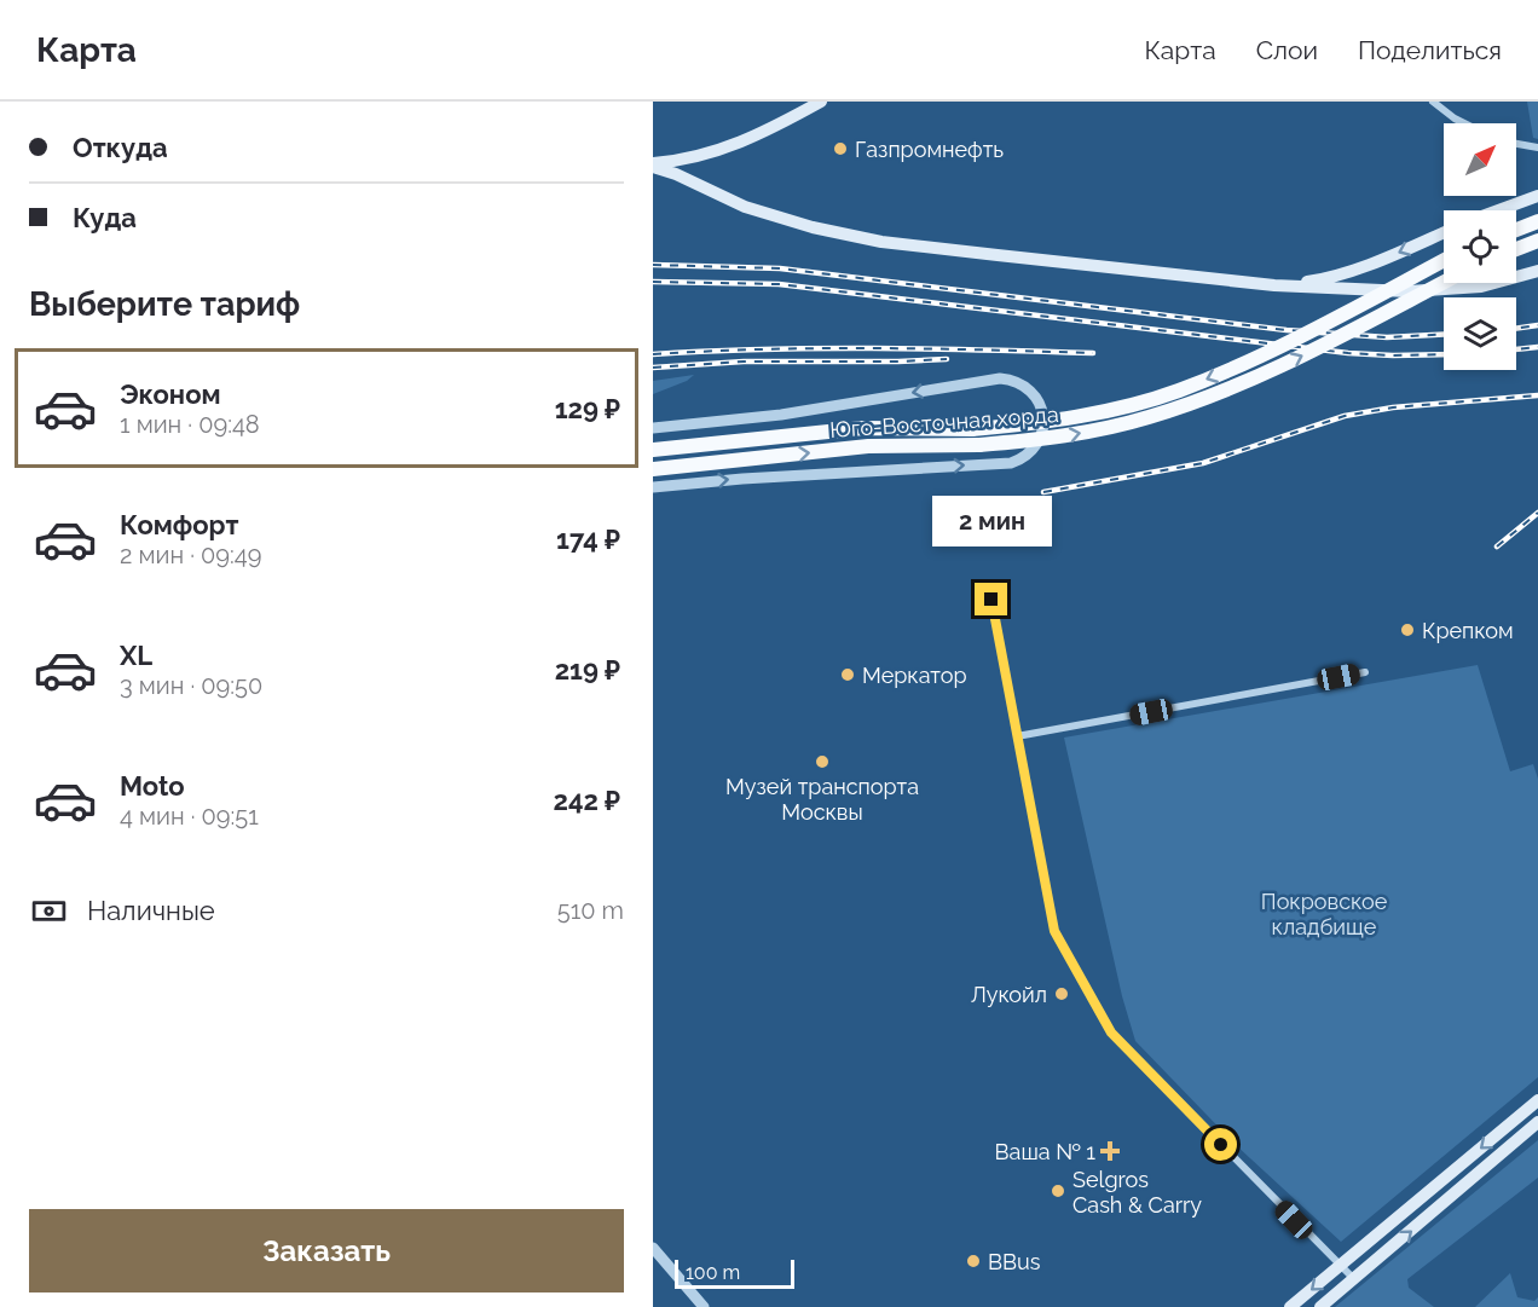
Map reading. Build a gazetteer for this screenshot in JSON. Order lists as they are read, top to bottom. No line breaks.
{"streets":{"main road":["Юго-Восточная хорда"]},"parks":["Покровское кладбище"],"places":{"other":["Газпромнефть","Крепком","Меркатор","Музей транспорта Москвы","Лукойл","Selgros Cash & Carry","BBus"],"health":["Ваша № 1"]},"scale_bar":"100 m","north":"top right","page":{"header":"Карта","nav":["Карта","Слои","Поделиться"],"banner":["Откуда","Куда"],"heading":"Выберите тариф","list":[{"name":"Эконом","note":"1 мин · 09:48","value":"129 ₽"},{"name":"Комфорт","note":"2 мин · 09:49","value":"174 ₽"},{"name":"XL","note":"3 мин · 09:50","value":"219 ₽"},{"name":"Moto","note":"4 мин · 09:51","value":"242 ₽"}],"bubble":"2 мин","pay":["Наличные","510 m"],"buttons":"Заказать","scale":"100 m"}}
